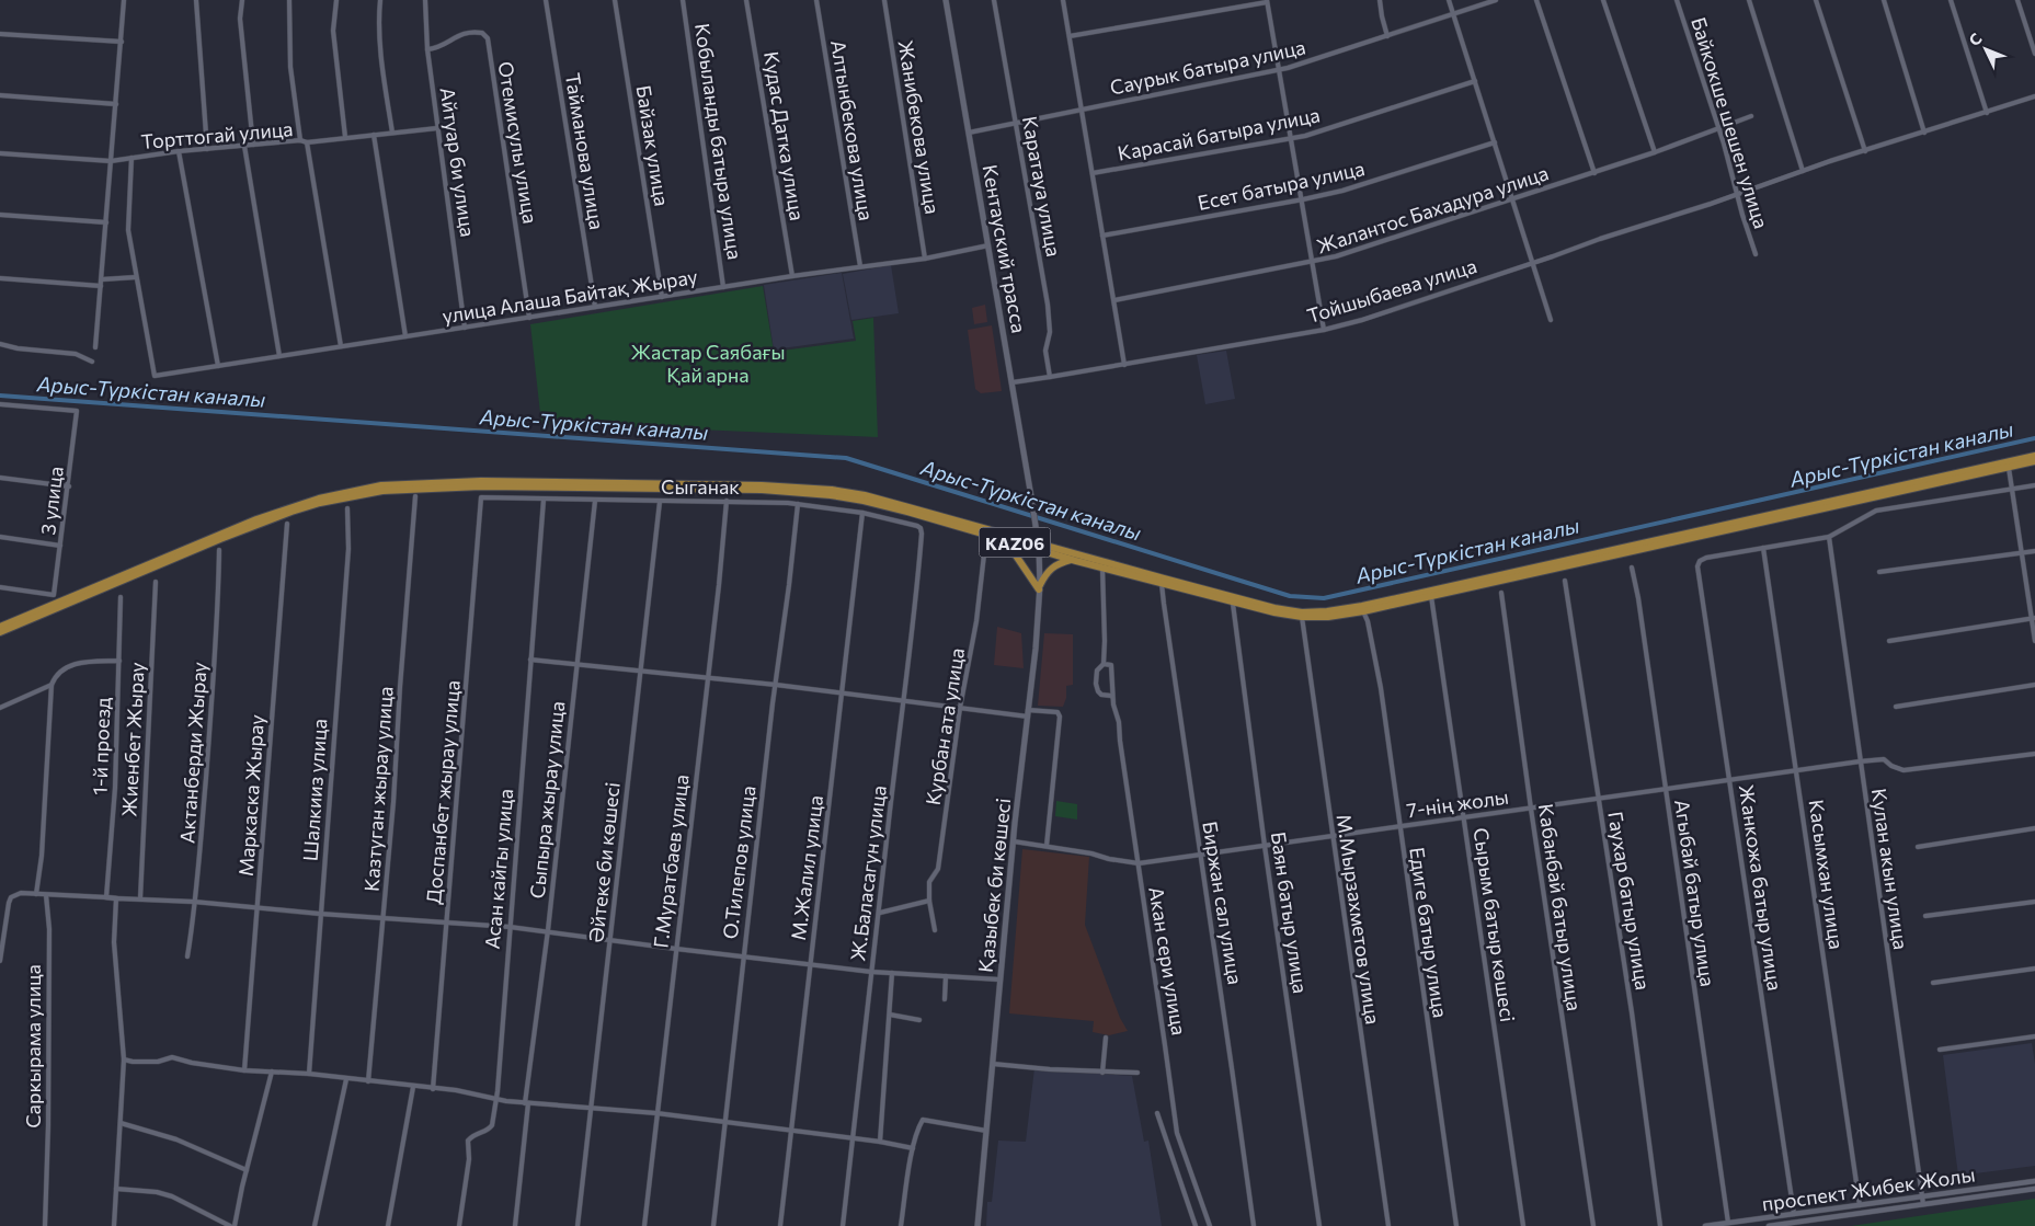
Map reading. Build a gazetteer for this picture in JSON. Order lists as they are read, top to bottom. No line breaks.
{"streets":{"highway":["KАZ06"],"main road":["Кентауский трасса","Қазыбек би көшесі"],"street":["Саурык батыра улица","Байкокше шешен улица","Жанибекова улица","Алтынбекова улица","Карасай батыра улица","Торттогай улица","Кудас Датка улица","Кобыланды батыра улица","Отемисулы улица","Байзак улица","Тайманова улица","Айтуар би улица","Есет батыра улица","Каратауа улица","Жалантос Бахадура улица","Тойшыбаева улица","улица Алаша Байтақ Жырау","Сыганак","3 улица","Курбан ата улица","Жиенбет Жырау","1-й проезд","Актанберди Жырау","Казтуган жырау улица","Шалкииз улица","Доспанбет жырау улица","Маркаска Жырау","Сыпыра жырау улица","7-нің жолы","Г.Муратбаев улица","Әйтеке би көшесі","О.Тилепов улица","М.Жалил улица","Асан кайгы улица","Кулан акын улица","Ж.Баласагун улица","Касымхан улица","Жанкожа батыр улица","Агыбай батыр улица","Гаухар батыр улица","Биржан сал улица","Кабанбай батыр улица","Баян батыр улица","М.Мырзахметов улица","Сырым батыр көшесі","Едиге батыр улица","Акан сери улица","Саркырама улица","проспект Жибек Жолы"]},"crossings":[["Саурык батыра улица","Каратауа улица"],["Саурык батыра улица","Кентауский трасса"],["Байкокше шешен улица","Жалантос Бахадура улица"],["Байкокше шешен улица","Тойшыбаева улица"],["Жанибекова улица","улица Алаша Байтақ Жырау"],["Алтынбекова улица","улица Алаша Байтақ Жырау"],["Торттогай улица","Айтуар би улица"],["Кудас Датка улица","улица Алаша Байтақ Жырау"],["Кобыланды батыра улица","улица Алаша Байтақ Жырау"],["Отемисулы улица","Айтуар би улица"],["Отемисулы улица","улица Алаша Байтақ Жырау"],["Байзак улица","улица Алаша Байтақ Жырау"],["Тайманова улица","улица Алаша Байтақ Жырау"],["Айтуар би улица","улица Алаша Байтақ Жырау"],["Каратауа улица","Тойшыбаева улица"],["Кентауский трасса","Тойшыбаева улица"],["Кентауский трасса","улица Алаша Байтақ Жырау"],["Кентауский трасса","Қазыбек би көшесі"],["Сыганак","Доспанбет жырау улица"],["Сыганак","Сыпыра жырау улица"],["Сыганак","Г.Муратбаев улица"],["Сыганак","Әйтеке би көшесі"],["Сыганак","О.Тилепов улица"],["Сыганак","М.Жалил улица"],["Сыганак","Асан кайгы улица"],["Сыганак","Ж.Баласагун улица"],["KАZ06","Қазыбек би көшесі"],["KАZ06","Биржан сал улица"],["KАZ06","Баян батыр улица"],["KАZ06","М.Мырзахметов улица"],["KАZ06","Сырым батыр көшесі"],["KАZ06","Едиге батыр улица"],["KАZ06","Акан сери улица"],["7-нің жолы","Кулан акын улица"],["7-нің жолы","Касымхан улица"],["7-нің жолы","Қазыбек би көшесі"],["7-нің жолы","Жанкожа батыр улица"],["7-нің жолы","Агыбай батыр улица"],["7-нің жолы","Гаухар батыр улица"],["7-нің жолы","Биржан сал улица"],["7-нің жолы","Кабанбай батыр улица"],["7-нің жолы","Баян батыр улица"],["7-нің жолы","М.Мырзахметов улица"],["7-нің жолы","Сырым батыр көшесі"],["7-нің жолы","Едиге батыр улица"],["7-нің жолы","Акан сери улица"],["Кулан акын улица","проспект Жибек Жолы"],["Касымхан улица","Жанкожа батыр улица"],["Касымхан улица","проспект Жибек Жолы"],["Жанкожа батыр улица","проспект Жибек Жолы"],["Агыбай батыр улица","проспект Жибек Жолы"]],"water":["Арыс-Түркістан каналы"],"parks":["Жастар Саябағы Қай арна"],"north":"top left"}
